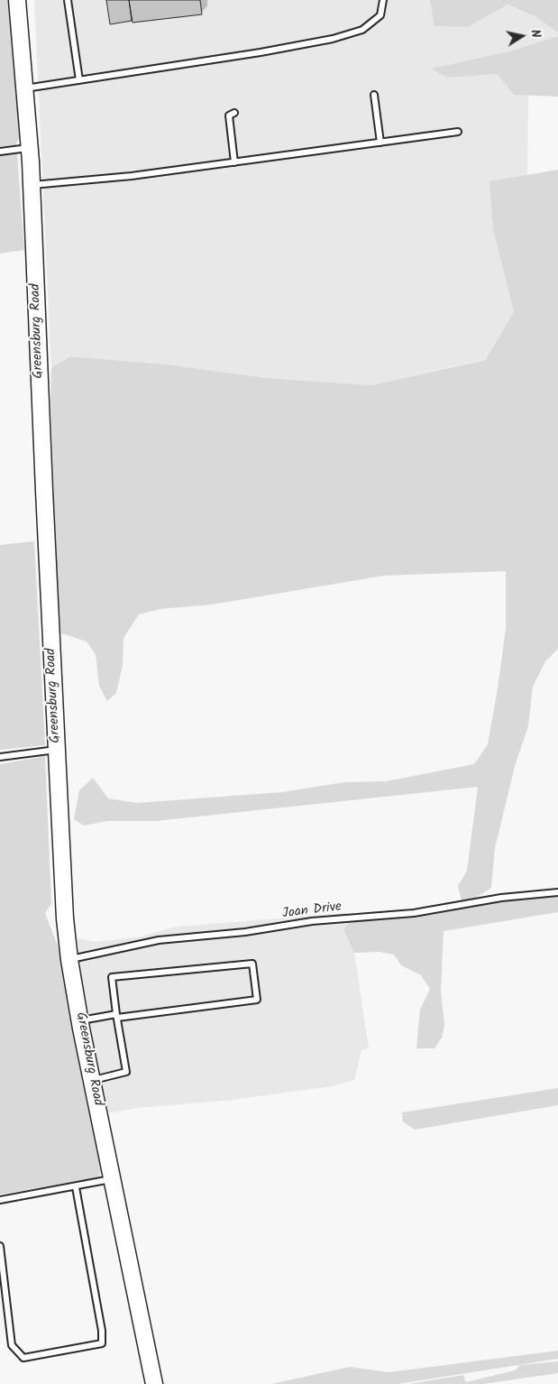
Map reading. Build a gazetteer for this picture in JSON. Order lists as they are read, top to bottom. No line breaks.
{"streets":{"main road":["Greensburg Road"],"lane":["Joan Drive"]},"crossings":[["Greensburg Road","Joan Drive"]],"north":"right"}
